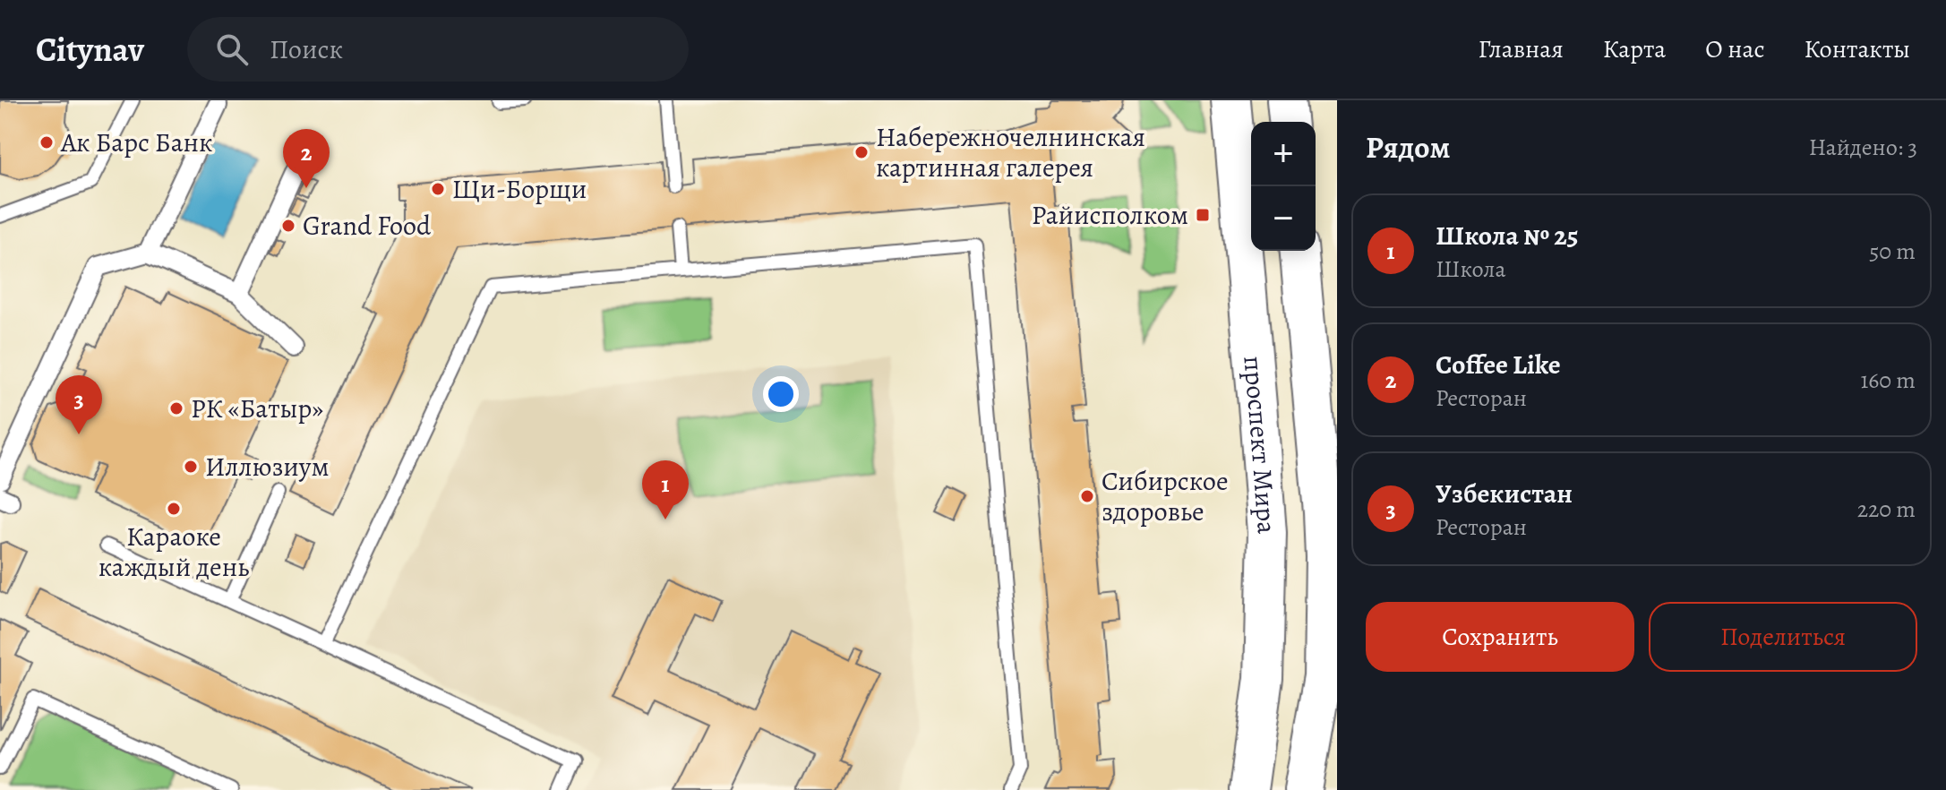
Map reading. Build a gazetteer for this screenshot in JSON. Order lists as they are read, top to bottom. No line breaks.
{"streets":{"main road":["проспект Мира"]},"places":{"other":["Ак Барс Банк","Набережночелнинская картинная галерея","Щи-Борщи","Grand Food","РК «Батыр»","Иллюзиум","Сибирское здоровье","Караоке каждый день"],"transit":["Райисполком"]},"page":{"header":"Citynav","search":"Поиск","nav":["Главная","Карта","О нас","Контакты"],"heading":["Рядом","Найдено: 3"],"map_buttons":["+","−"],"pins":["2","3","1"],"list":[{"mark":"1","name":"Школа № 25","note":"Школа","value":"50 m"},{"mark":"2","name":"Coffee Like","note":"Ресторан","value":"160 m"},{"mark":"3","name":"Узбекистан","note":"Ресторан","value":"220 m"}],"buttons":["Сохранить","Поделиться"]}}
